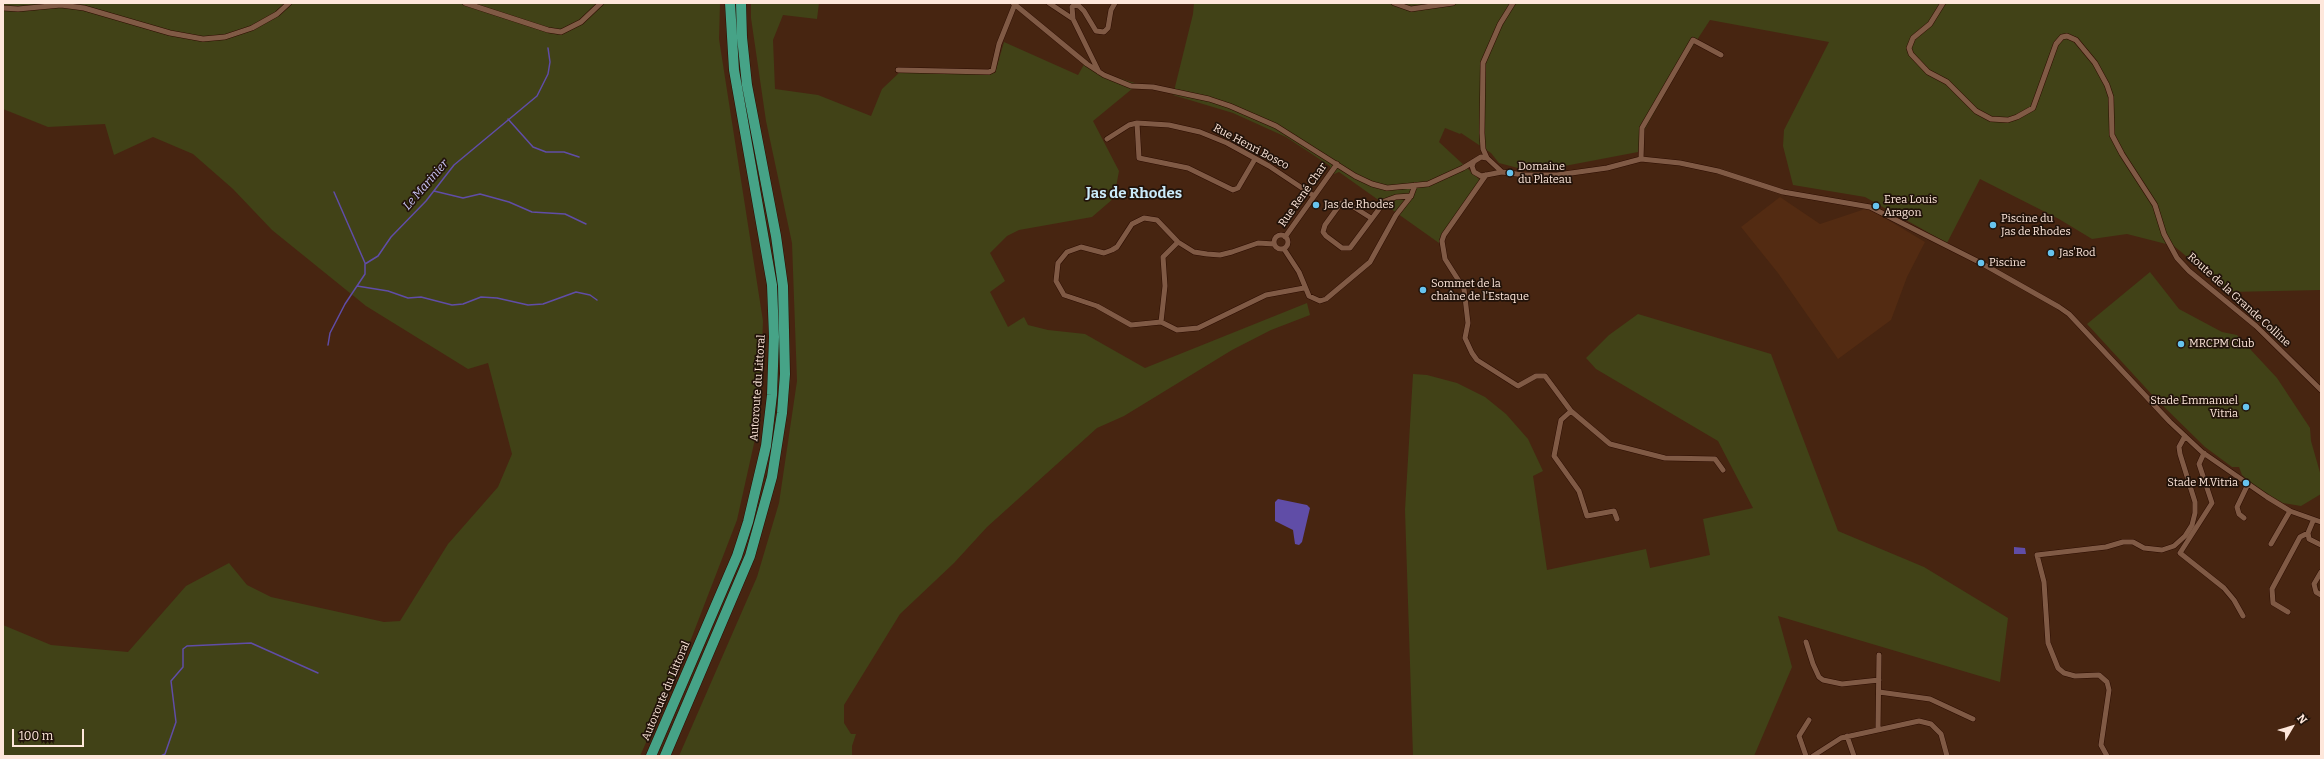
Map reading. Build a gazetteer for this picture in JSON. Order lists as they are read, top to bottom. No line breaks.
{"streets":{"highway":["Autoroute du Littoral"],"street":["Rue Henri Bosco","Rue René Char","Route de la Grande Colline"]},"crossings":[["Rue Henri Bosco","Rue René Char"]],"districts":["Jas de Rhodes"],"water":["Le Marinier"],"places":["Domaine du Plateau","Jas de Rhodes","Erea Louis Aragon","Piscine du Jas de Rhodes","Jas'Rod","Piscine","Sommet de la chaîne de l'Estaque","MRCPM Club","Stade Emmanuel Vitria","Stade M.Vitria"],"scale_bar":"100 m","north":"top right"}
